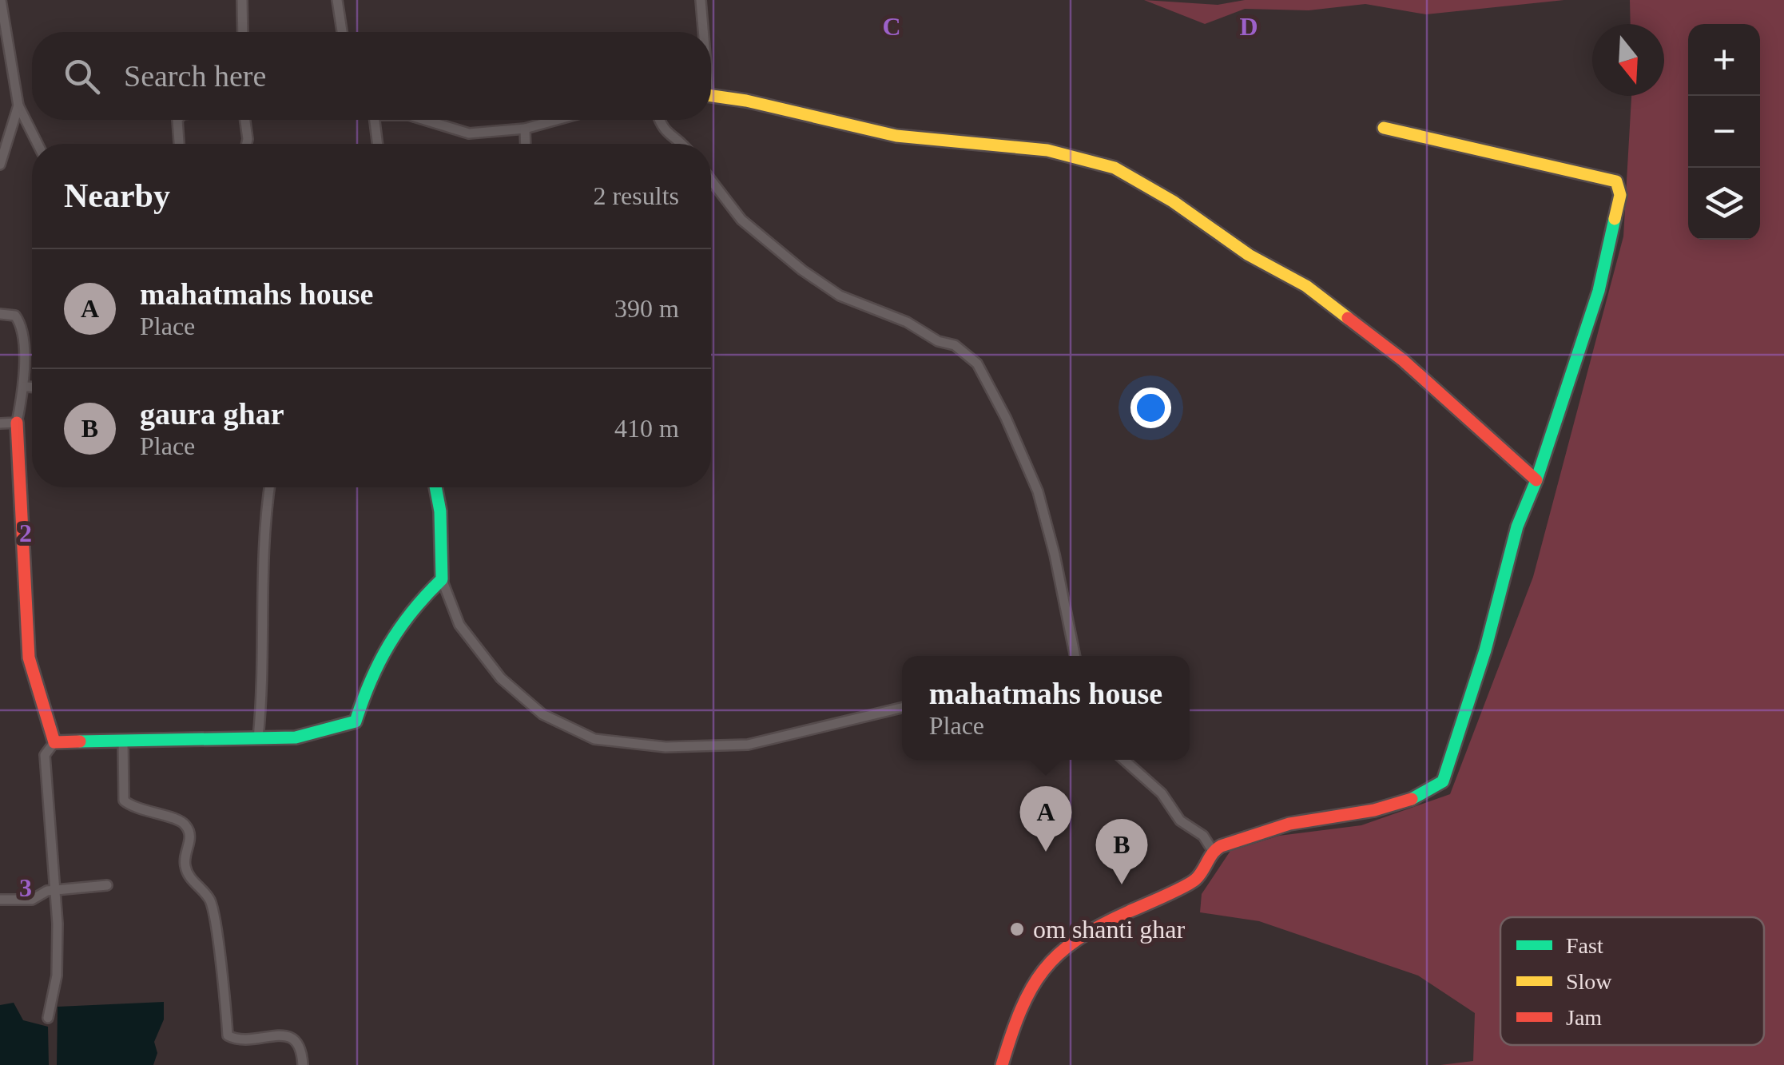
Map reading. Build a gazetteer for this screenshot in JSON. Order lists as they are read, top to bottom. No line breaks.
{"places":["om shanti ghar"],"legend":["Fast","Slow","Jam"],"north":"bottom","page":{"map_buttons":["+","−"],"search":"Search here","heading":["Nearby","2 results"],"list":[{"mark":"A","name":"mahatmahs house","note":"Place","value":"390 m"},{"mark":"B","name":"gaura ghar","note":"Place","value":"410 m"}],"popup":["mahatmahs house","Place"],"pins":["A","B"]},"grid":{"columns":["C","D"],"rows":["2","3"]}}
